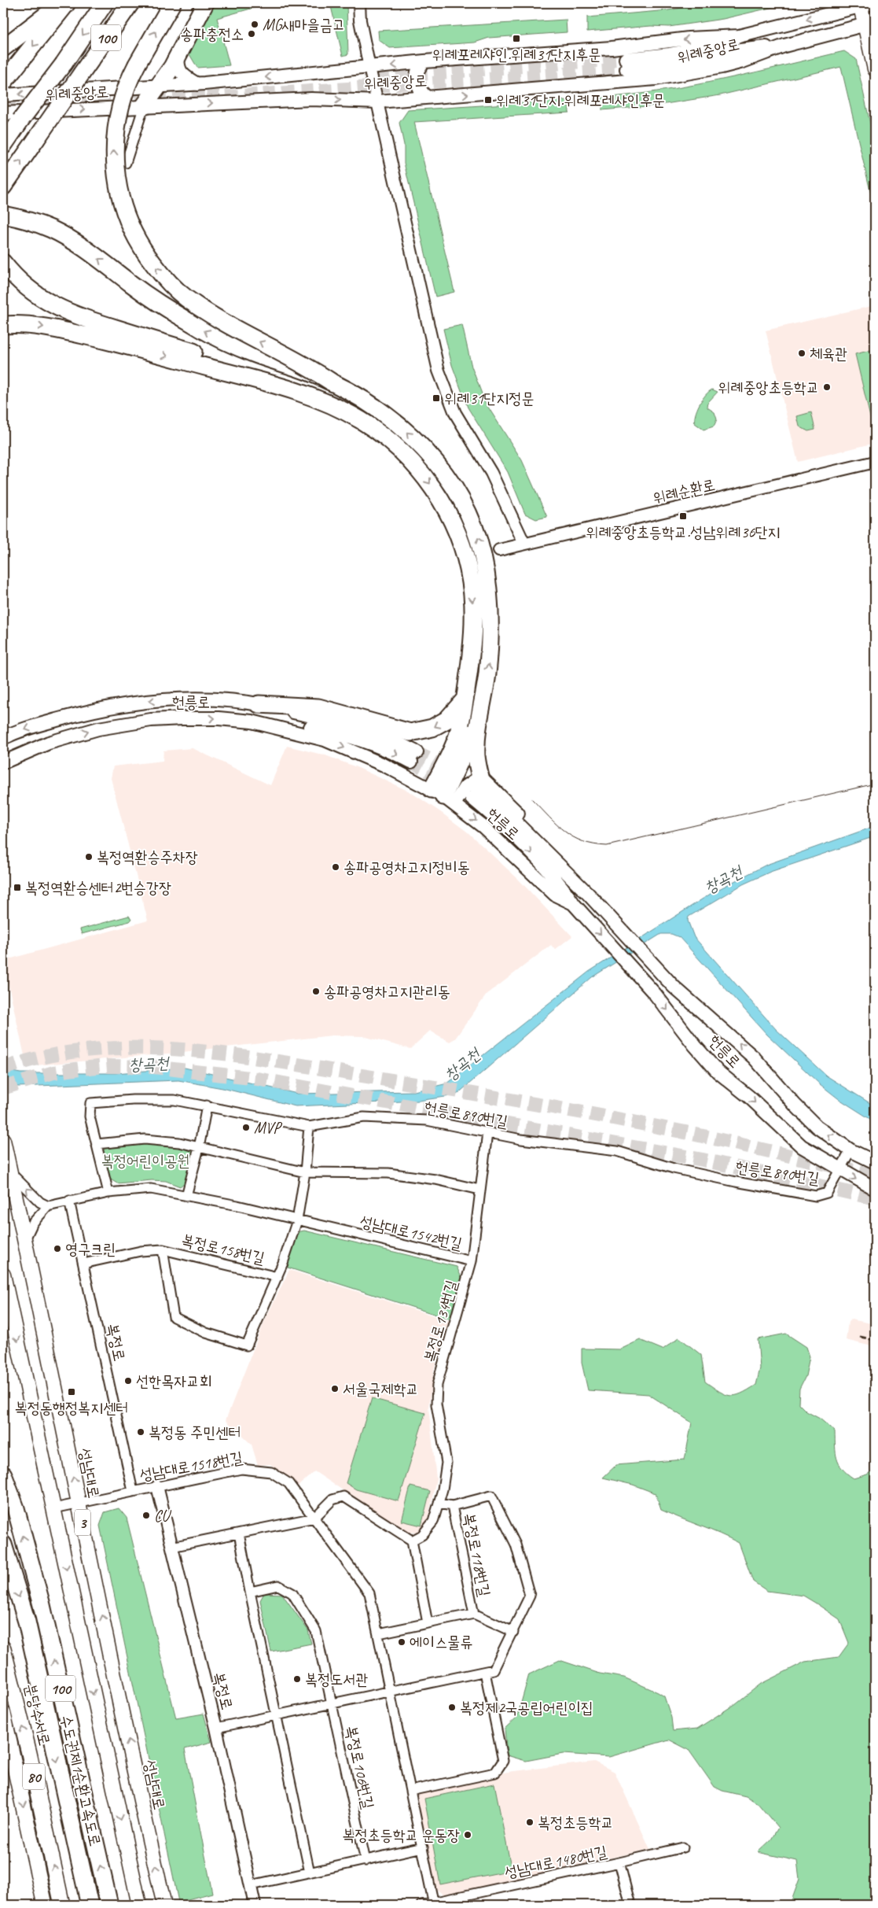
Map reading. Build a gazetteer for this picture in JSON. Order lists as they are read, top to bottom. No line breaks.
{"streets":{"highway":["100","분당수서로","80","수도권제1순환고속도로"],"main road":["위례중앙로","헌릉로","성남대로","3"],"street":["위례순환로","헌릉로890번길","성남대로1542번길","복정로158번길","복정로134번길","복정로","성남대로1518번길","복정로118번길","복정로106번길","성남대로1480번길"]},"crossings":[["헌릉로","헌릉로890번길"],["헌릉로890번길","성남대로1542번길"],["성남대로1542번길","복정로158번길"],["성남대로1542번길","복정로134번길"],["성남대로1542번길","복정로"],["복정로158번길","복정로"],["복정로134번길","복정로118번길"],["복정로","성남대로1518번길"],["성남대로1518번길","성남대로"],["성남대로1518번길","3"]],"water":["창곡천"],"parks":["복정어린이공원"],"places":{"other":["MG새마을금고","송파충전소","체육관","위례중앙초등학교","복정역환승주차장","송파공영차고지정비동","송파공영차고지관리동","MVP","영구크린","선한목자교회","서울국제학교","복정동 주민센터","CU","에이스물류","복정도서관","복정제2국공립어린이집","복정초등학교","복정초등학교 운동장"],"transit":["위례포레샤인.위례31단지후문","위례31단지.위례포레샤인후문","위례31단지정문","위례중앙초등학교.성남위례36단지","복정역환승센터2번승강장","복정동행정복지센터"]}}
